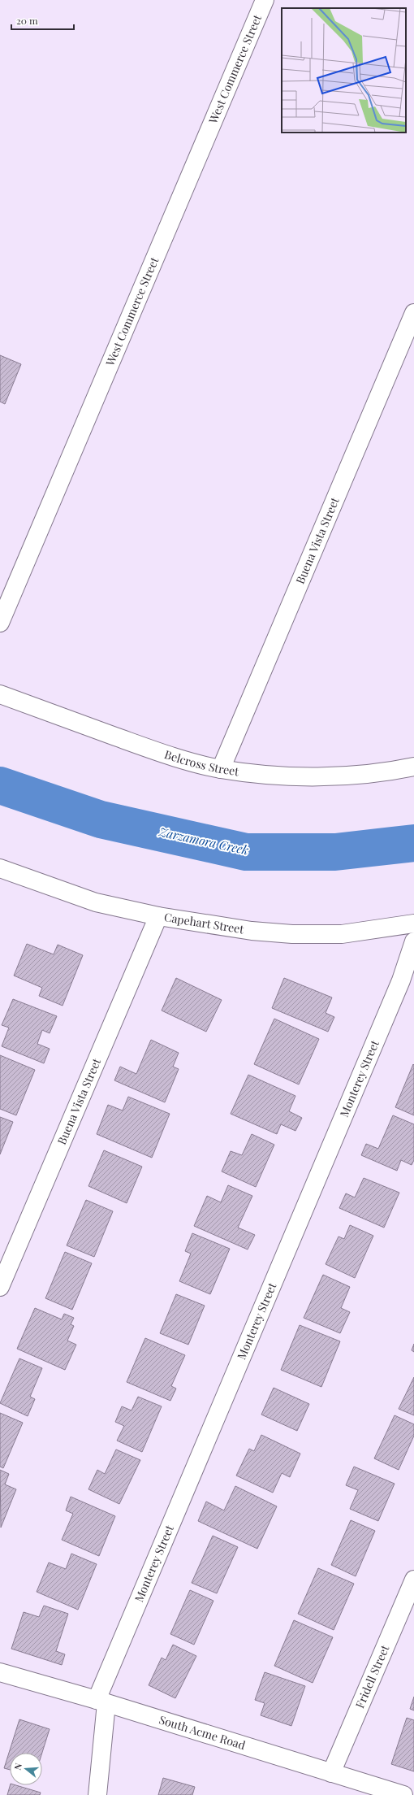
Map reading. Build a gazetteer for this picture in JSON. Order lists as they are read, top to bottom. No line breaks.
{"streets":{"street":["West Commerce Street","Buena Vista Street","Belcross Street","Capehart Street","Monterey Street","Fridell Street","South Acme Road"]},"crossings":[["Buena Vista Street","Belcross Street"],["Buena Vista Street","Capehart Street"],["Monterey Street","South Acme Road"],["Fridell Street","South Acme Road"]],"water":["Zarzamora Creek"],"scale_bar":"20 m","north":"left"}
